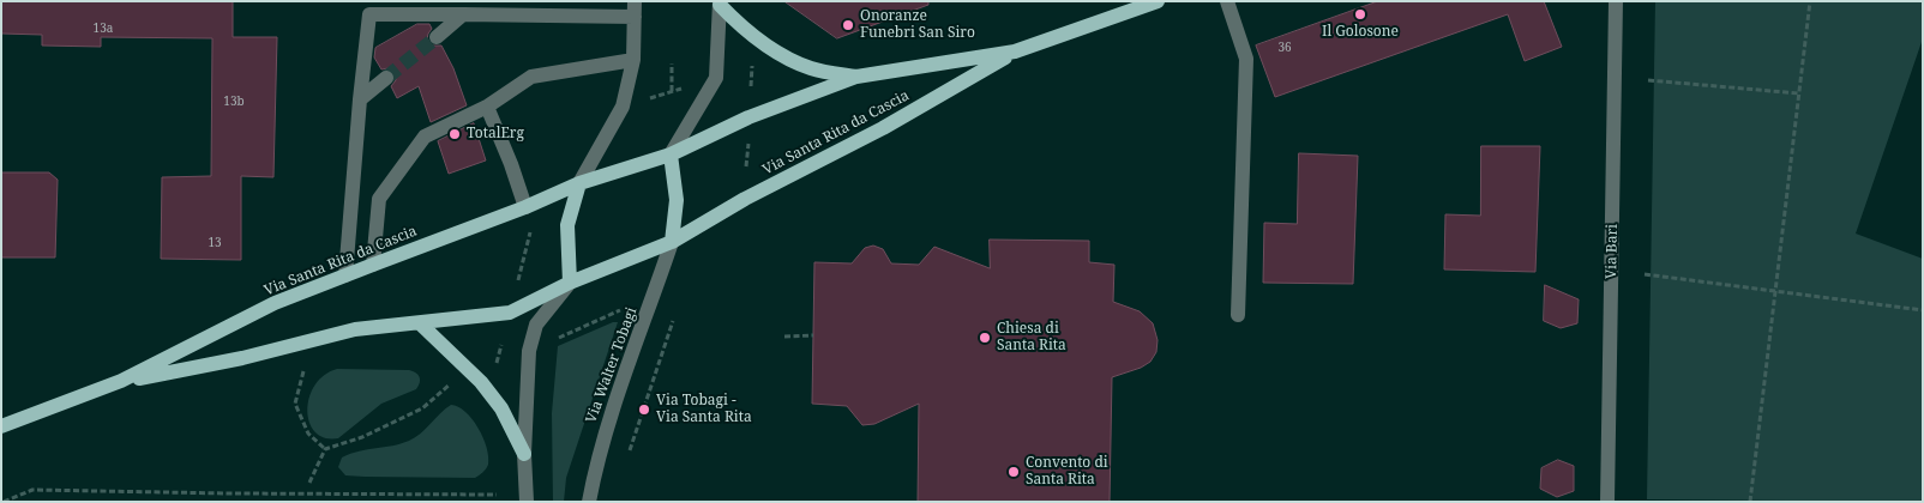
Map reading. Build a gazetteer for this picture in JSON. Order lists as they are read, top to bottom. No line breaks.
{"streets":{"main road":["Via Santa Rita da Cascia"],"street":["Via Bari","Via Walter Tobagi"]},"crossings":[["Via Santa Rita da Cascia","Via Walter Tobagi"]],"places":["Il Golosone","Onoranze Funebri San Siro","TotalErg","Chiesa di Santa Rita","Via Tobagi - Via Santa Rita","Convento di Santa Rita"],"house_numbers":["13a","36","13b","13"]}
